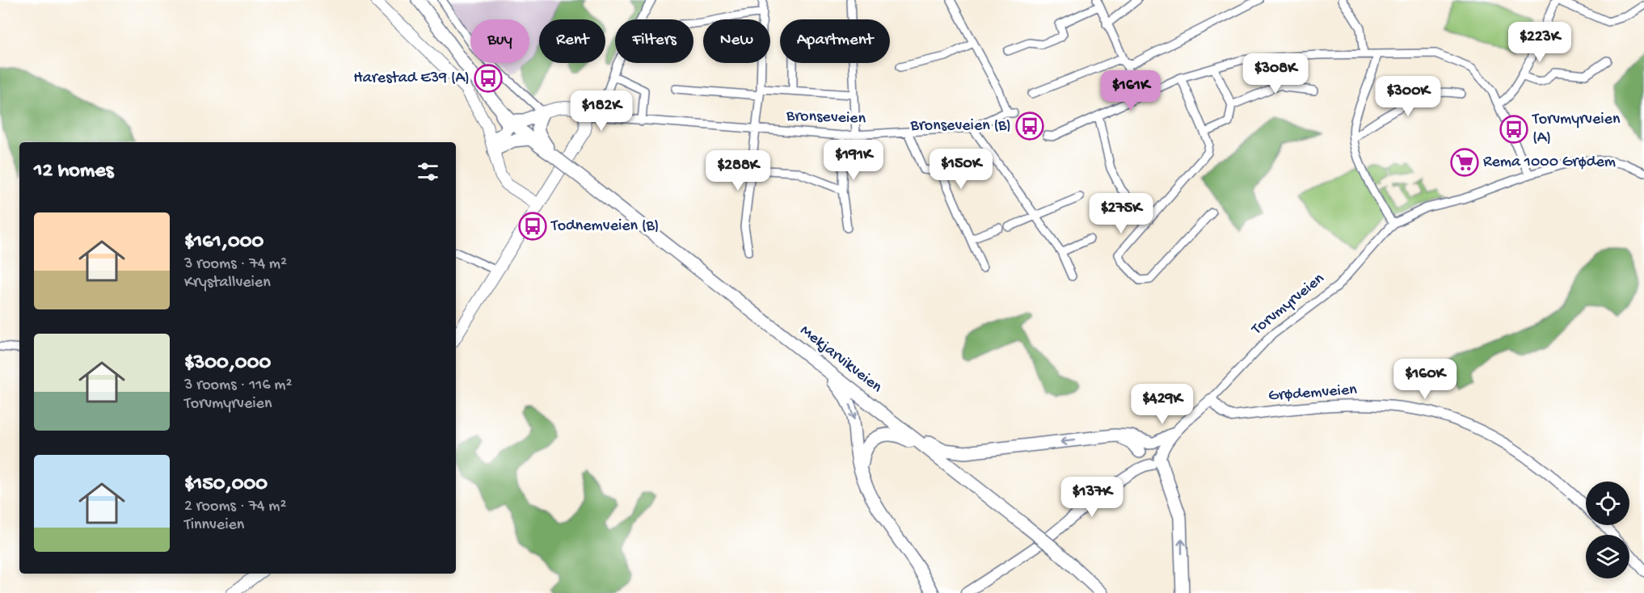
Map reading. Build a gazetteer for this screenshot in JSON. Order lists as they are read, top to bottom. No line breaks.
{"streets":{"highway":["Mekjarvikveien"],"main road":["Torvmyrveien","Grødemveien"],"street":["Bronseveien"]},"crossings":[["Torvmyrveien","Grødemveien"]],"places":{"bus stop":["Harestad E39 (A)","Bronseveien (B)","Torvmyrveien (A)","Todnemveien (B)"],"supermarket":["Rema 1000 Grødem"]},"page":{"chip":["Buy","Rent","Filters","New","Apartment"],"price":["$223K","$308K","$161K","$300K","$182K","$191K","$150K","$288K","$275K","$160K","$429K","$137K"],"heading":"12 homes","list":[{"name":"$161,000","note":"3 rooms · 74 m² · Krystallveien"},{"name":"$300,000","note":"3 rooms · 116 m² · Torvmyrveien"},{"name":"$150,000","note":"2 rooms · 74 m² · Tinnveien"}]}}
